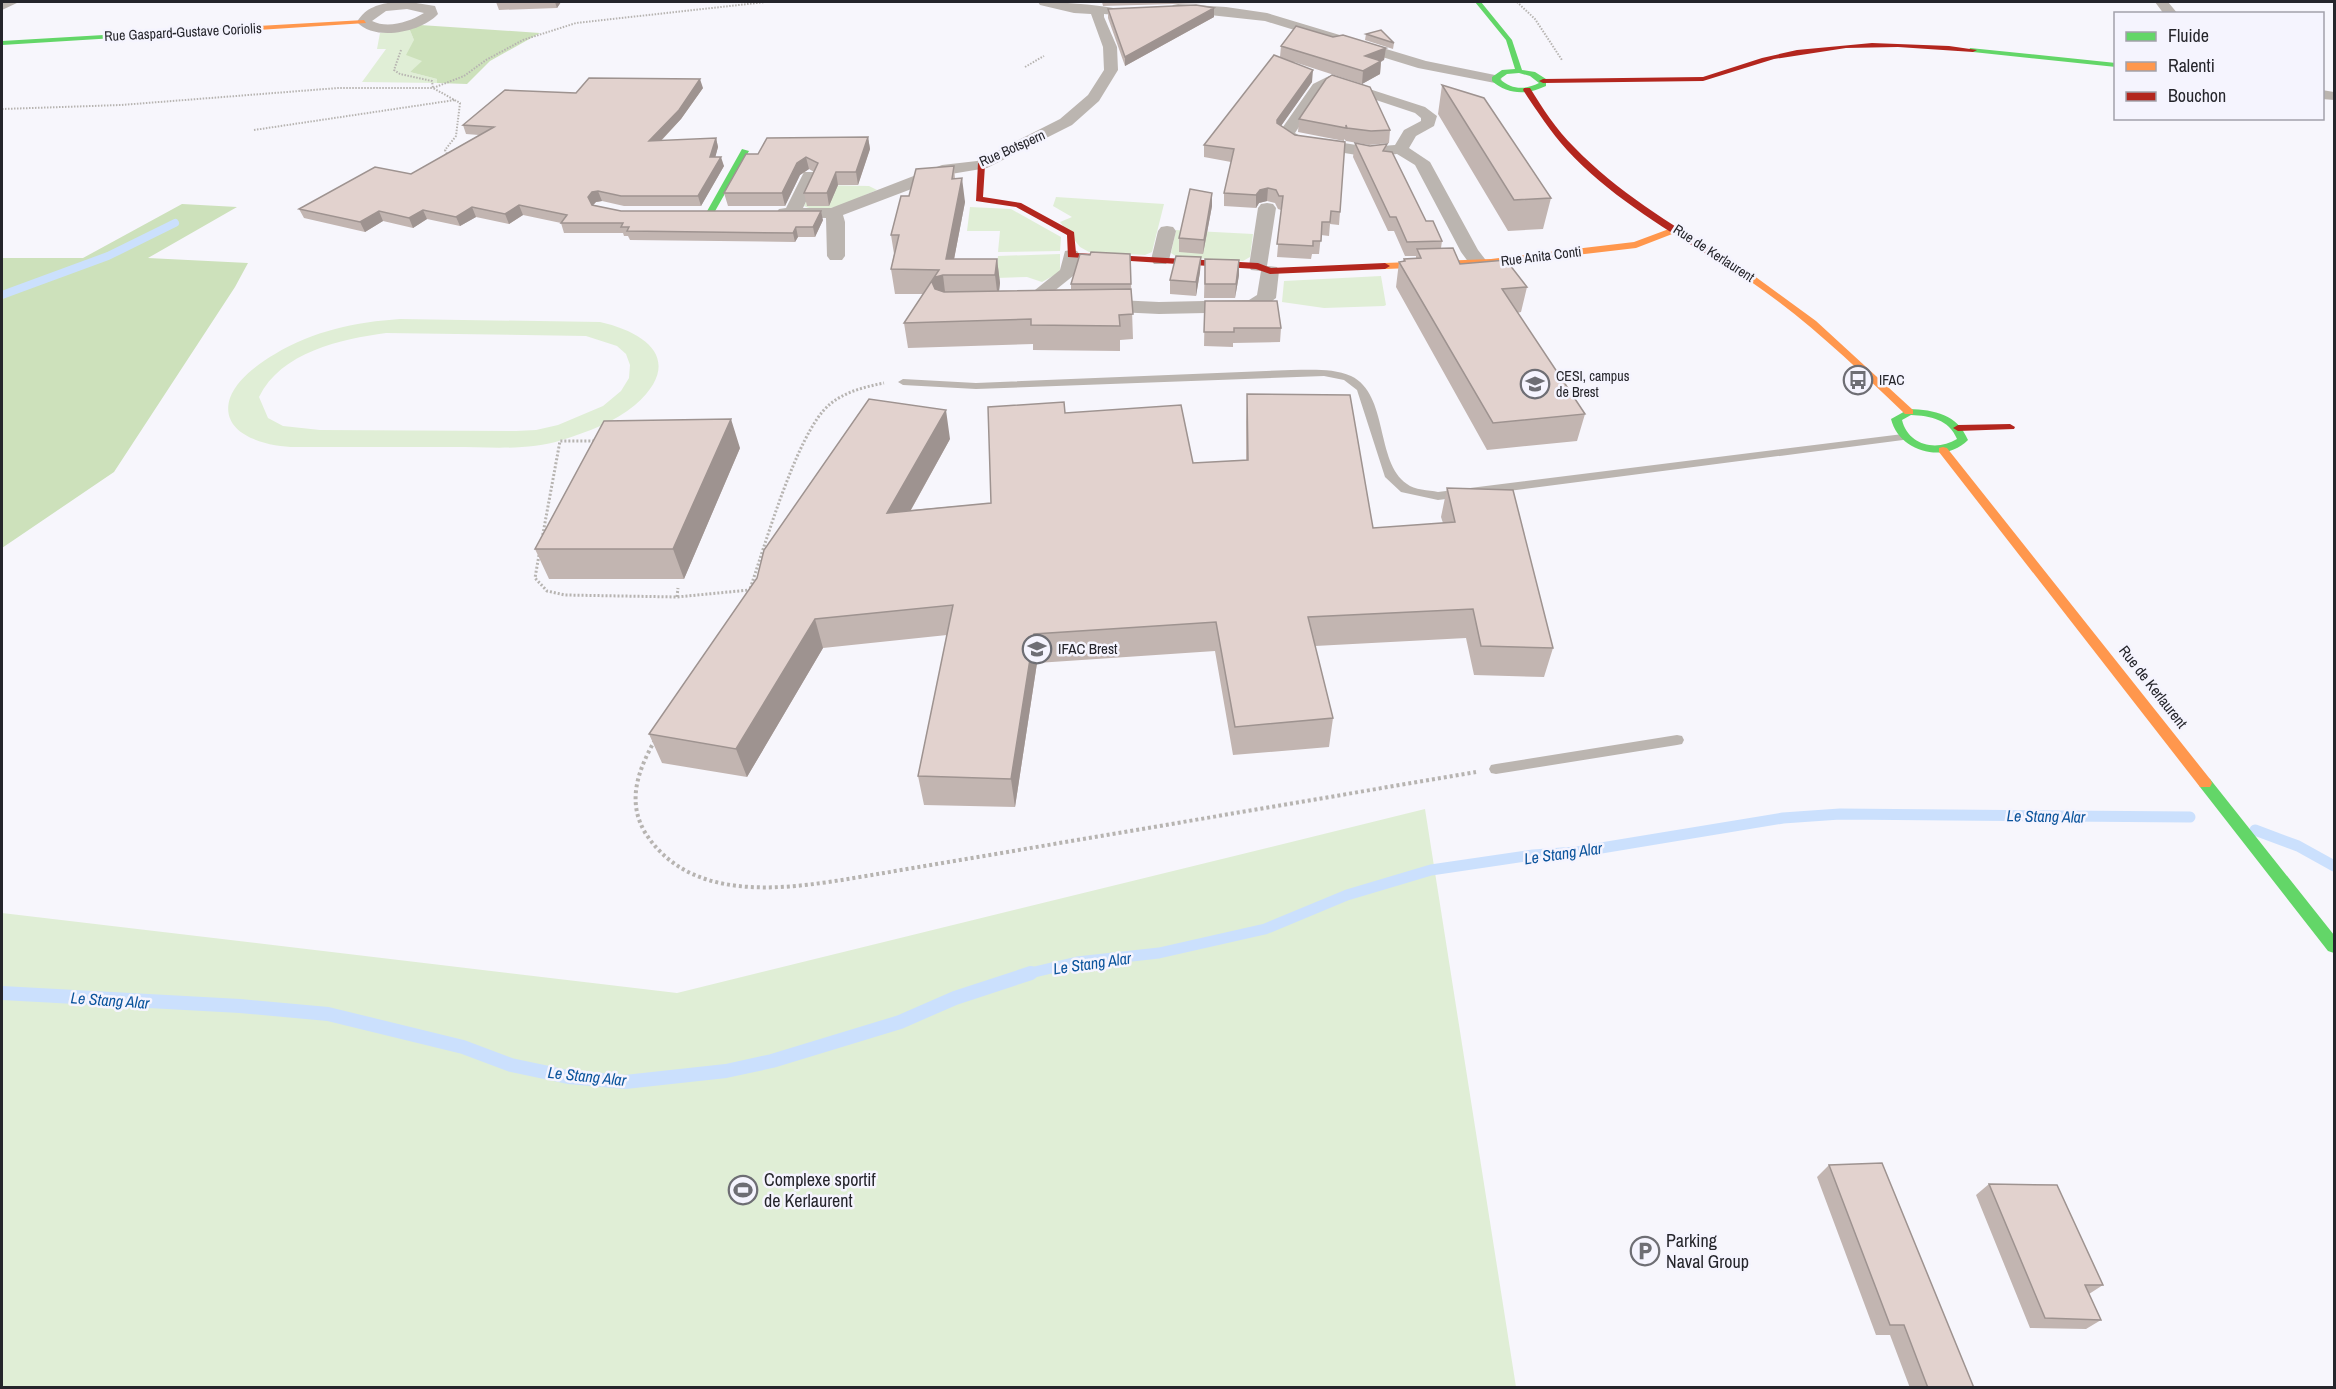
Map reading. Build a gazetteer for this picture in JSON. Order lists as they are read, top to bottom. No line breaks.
{"streets":{"street":["Rue Gaspard-Gustave Coriolis","Rue Botspern","Rue de Kerlaurent","Rue Anita Conti"]},"crossings":[["Rue de Kerlaurent","Rue Anita Conti"]],"water":["Le Stang Alar"],"places":{"bus stop":["IFAC"],"school or university":["CESI, campus de Brest","IFAC Brest"],"sports":["Complexe sportif de Kerlaurent"],"parking":["Parking Naval Group"]},"legend":["Fluide","Ralenti","Bouchon"]}
